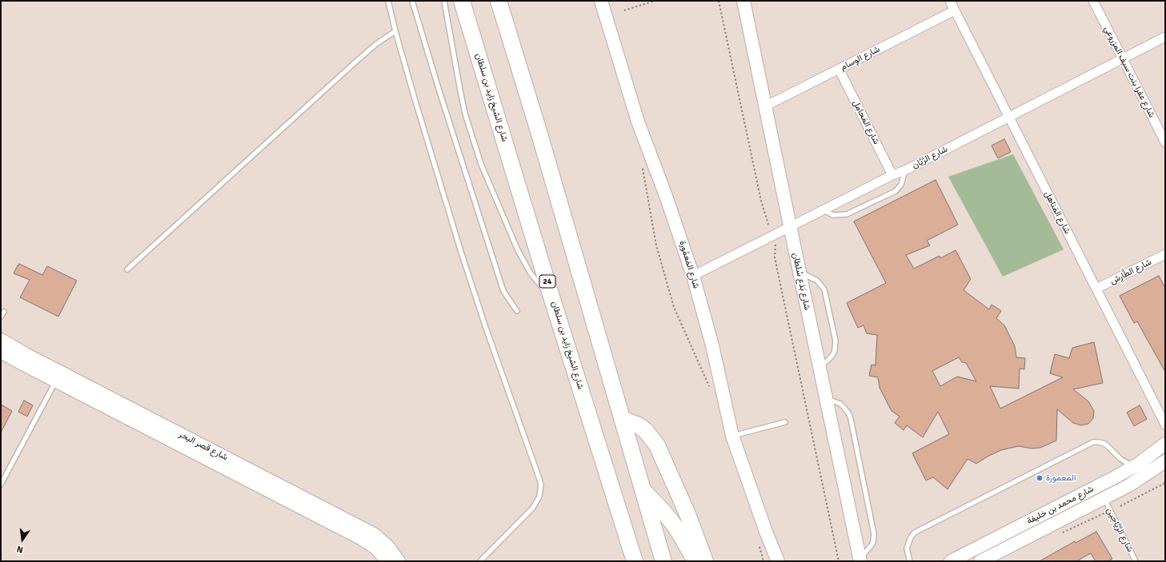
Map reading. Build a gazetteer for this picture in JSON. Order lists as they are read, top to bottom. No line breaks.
{"streets":{"highway":["شارع الشيخ زايد بن سلطان","24"],"street":["شارع الوِسام","شارع عفرا بنت سيف المزروعي","شارع المَحامِل","شارع الرَّيَّان","شارع المَناهِل","شارع المَعمُورة","شارع الطَّارِش","شارع بَدَع سُلطان","شارع قصر البحر","شارع محمد بن خليفة"],"lane":["شارع الرَّيَّاحِين"]},"crossings":[["شارع الوِسام","شارع المَحامِل"],["شارع الوِسام","شارع المَناهِل"],["شارع الوِسام","شارع بَدَع سُلطان"],["شارع عفرا بنت سيف المزروعي","شارع الرَّيَّان"],["شارع المَحامِل","شارع الرَّيَّان"],["شارع الرَّيَّان","شارع المَناهِل"],["شارع الرَّيَّان","شارع المَعمُورة"],["شارع الرَّيَّان","شارع بَدَع سُلطان"],["شارع المَناهِل","شارع الطَّارِش"],["شارع محمد بن خليفة","شارع الرَّيَّاحِين"]],"places":["المعمورة"],"north":"bottom"}
